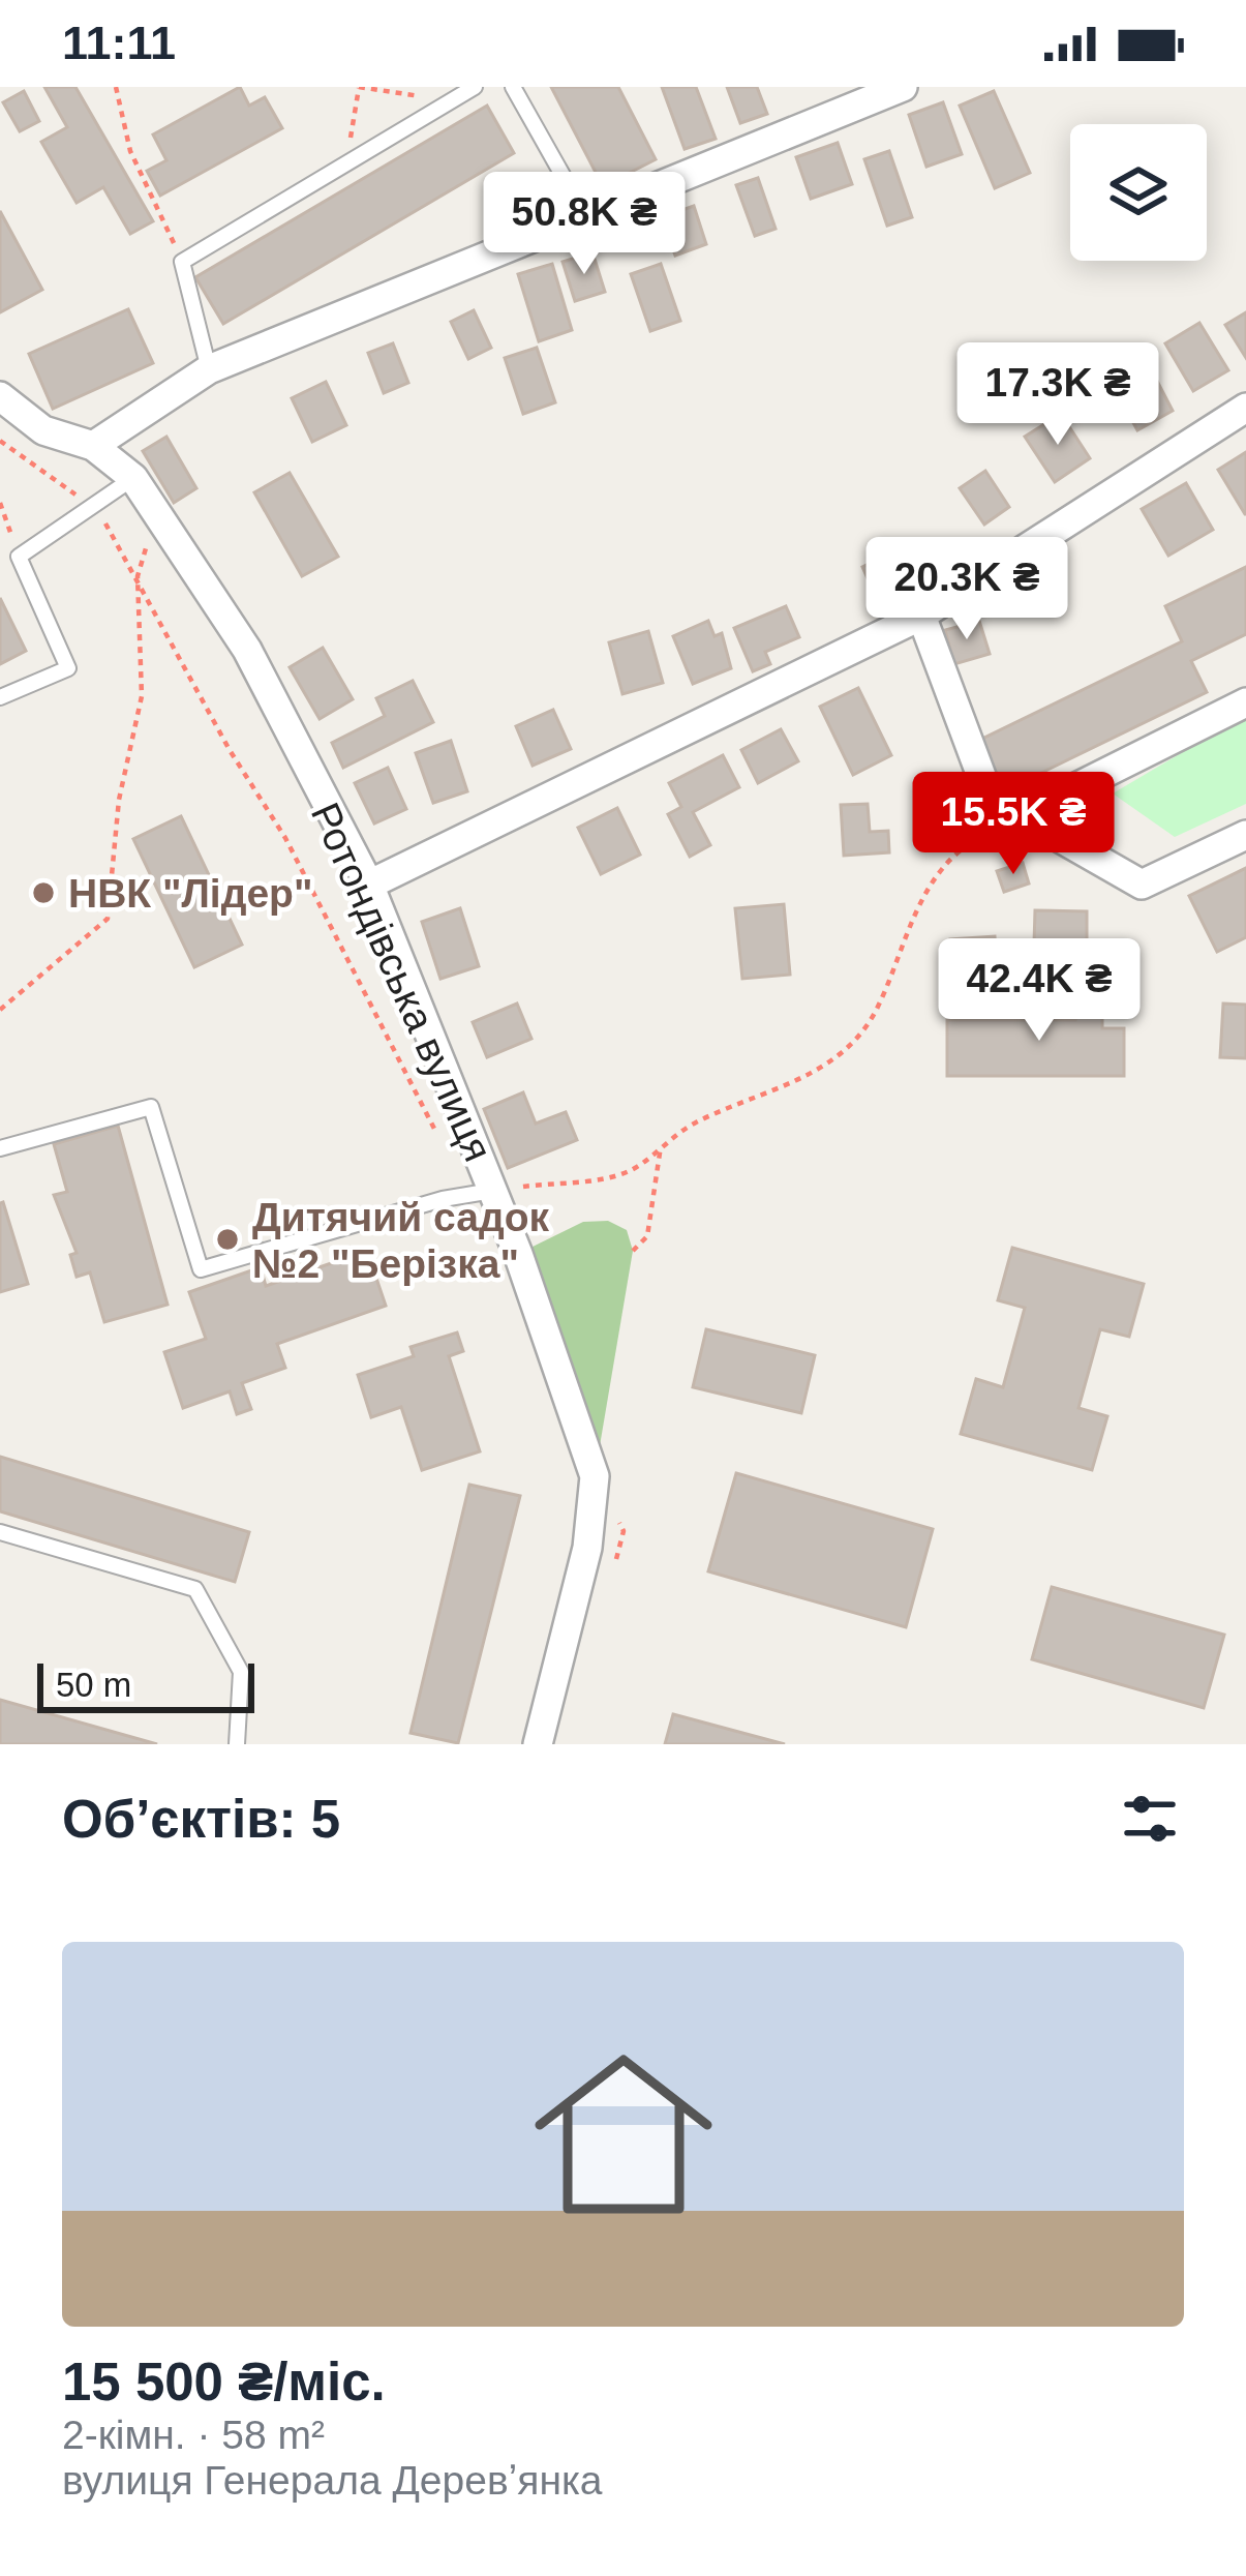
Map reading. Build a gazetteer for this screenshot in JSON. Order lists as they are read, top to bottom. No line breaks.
{"streets":{"street":["Ротондівська вулиця"]},"places":["НВК \"Лідер\"","Дитячий садок №2 \"Берізка\""],"scale_bar":"50 m","page":{"status":"11:11","price":["50.8K ₴","17.3K ₴","20.3K ₴","15.5K ₴","42.4K ₴"],"scale":"50 m","heading":"Об’єктів: 5","list":[{"name":"15 500 ₴/міс.","note":"2-кімн. · 58 m² · вулиця Генерала Деревʼянка"}]}}
